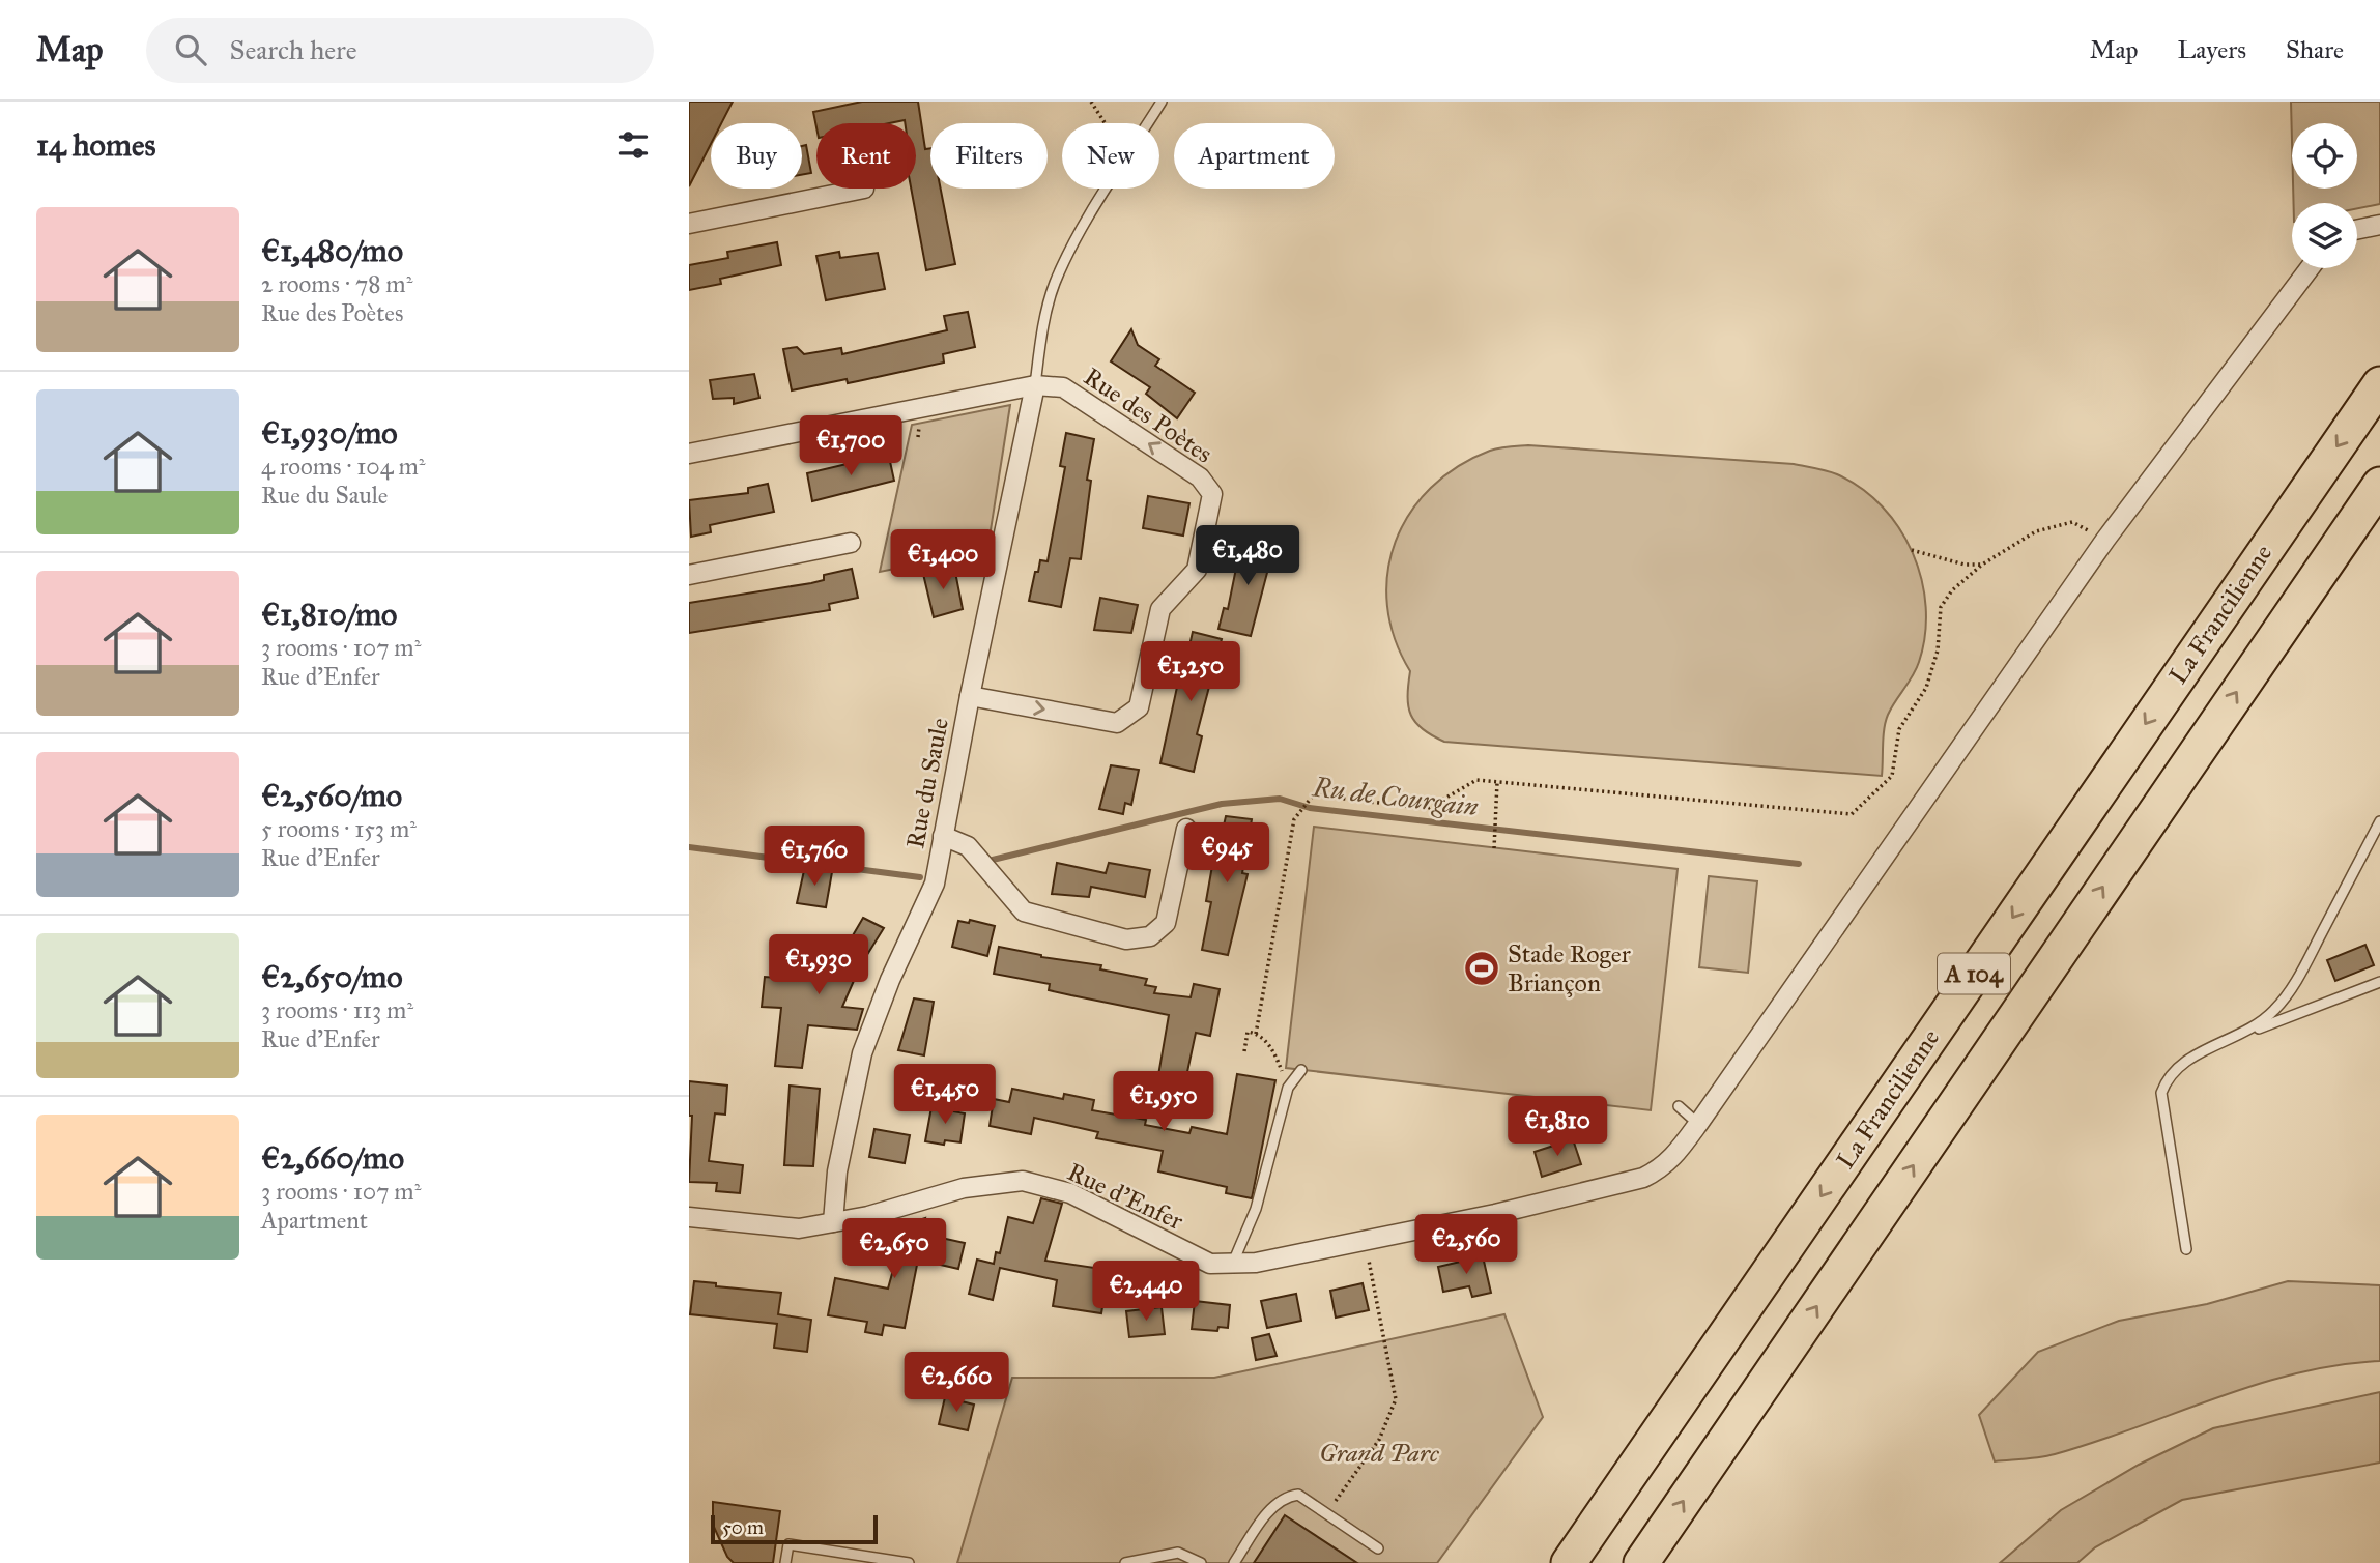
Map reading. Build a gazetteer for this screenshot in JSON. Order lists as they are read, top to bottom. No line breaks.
{"streets":{"highway":["La Francilienne","A 104"],"street":["Rue des Poètes","Rue du Saule","Rue d'Enfer"]},"crossings":[["Rue des Poètes","Rue du Saule"],["Rue du Saule","Rue d'Enfer"]],"water":["Ru de Courgain"],"parks":["Grand Parc"],"places":{"sports":["Stade Roger Briançon"]},"scale_bar":"50 m","page":{"header":"Map","search":"Search here","nav":["Map","Layers","Share"],"heading":"14 homes","chip":["Buy","Rent","Filters","New","Apartment"],"list":[{"name":"€1,480/mo","note":"2 rooms · 78 m² · Rue des Poètes"},{"name":"€1,930/mo","note":"4 rooms · 104 m² · Rue du Saule"},{"name":"€1,810/mo","note":"3 rooms · 107 m² · Rue d'Enfer"},{"name":"€2,560/mo","note":"5 rooms · 153 m² · Rue d'Enfer"},{"name":"€2,650/mo","note":"3 rooms · 113 m² · Rue d'Enfer"},{"name":"€2,660/mo","note":"3 rooms · 107 m² · Apartment"}],"price":["€1,700","€1,480","€1,400","€1,250","€945","€1,760","€1,930","€1,450","€1,950","€1,810","€2,560","€2,650","€2,440","€2,660"],"scale":"50 m"}}
